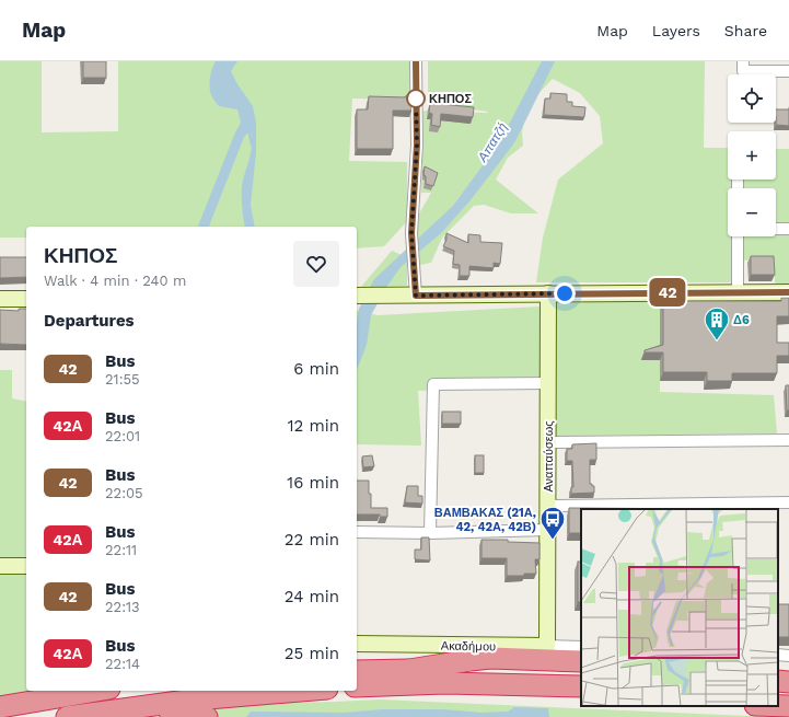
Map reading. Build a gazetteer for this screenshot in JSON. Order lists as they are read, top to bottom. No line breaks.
{"streets":{"street":["Αναπαύσεως","Ακαδήμου"]},"crossings":[["Αναπαύσεως","Ακαδήμου"]],"water":["Απατζή"],"places":{"other":["ΚΗΠΟΣ"],"building":["Δ6"],"bus stop":["ΒΑΜΒΑΚΑΣ (21Α, 42, 42Α, 42Β)"]},"lines":["bus line 42"],"page":{"header":"Map","nav":["Map","Layers","Share"],"on_map":"42","map_buttons":["+","−"],"heading":[["ΚΗΠΟΣ","Walk · 4 min · 240 m"],"Departures"],"list":[{"mark":"42","name":"Bus","note":"21:55","value":"6 min"},{"mark":"42Α","name":"Bus","note":"22:01","value":"12 min"},{"mark":"42","name":"Bus","note":"22:05","value":"16 min"},{"mark":"42Α","name":"Bus","note":"22:11","value":"22 min"},{"mark":"42","name":"Bus","note":"22:13","value":"24 min"},{"mark":"42Α","name":"Bus","note":"22:14","value":"25 min"}]}}
